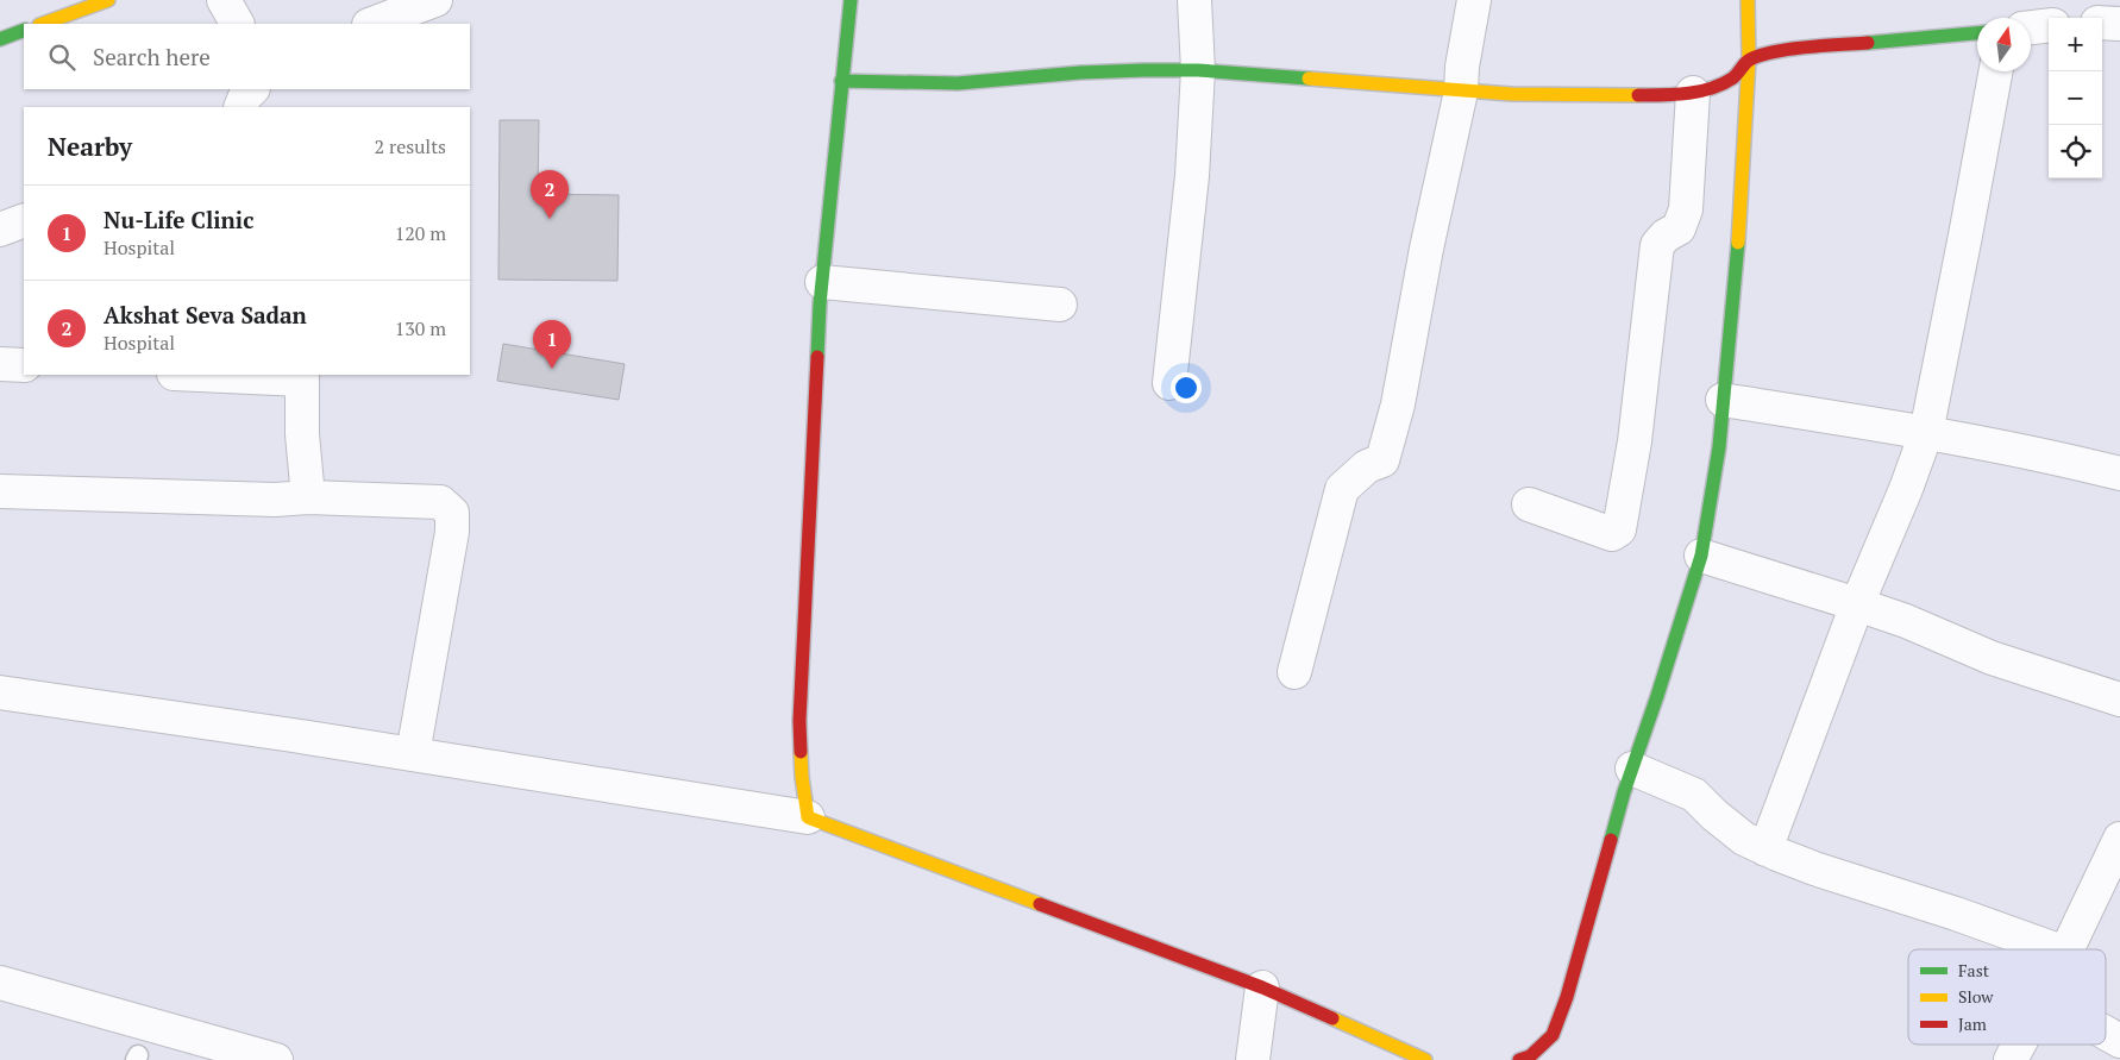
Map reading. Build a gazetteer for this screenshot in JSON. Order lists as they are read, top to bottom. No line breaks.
{"legend":["Fast","Slow","Jam"],"north":"top","page":{"map_buttons":["+","−"],"search":"Search here","heading":["Nearby","2 results"],"pins":["2","1"],"list":[{"mark":"1","name":"Nu-Life Clinic","note":"Hospital","value":"120 m"},{"mark":"2","name":"Akshat Seva Sadan","note":"Hospital","value":"130 m"}]}}
